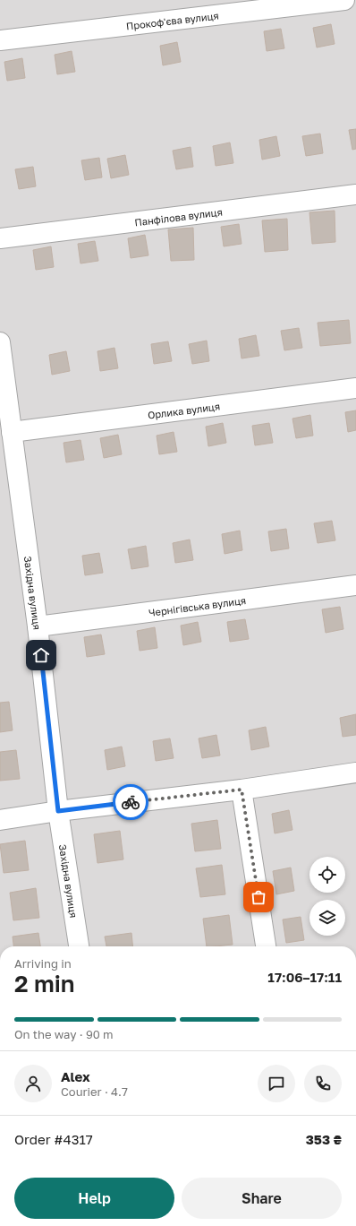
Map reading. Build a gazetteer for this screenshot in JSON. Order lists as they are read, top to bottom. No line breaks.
{"streets":{"street":["Прокоф'єва вулиця","Панфілова вулиця","Орлика вулиця","Західна вулиця","Чернігівська вулиця"]},"crossings":[["Орлика вулиця","Західна вулиця"],["Західна вулиця","Чернігівська вулиця"]],"page":{"heading":["2 min","Arriving in","17:06–17:11"],"panel":["Alex","Courier · 4.7","Order #4317","353 ₴"],"bar":"On the way · 90 m","buttons":["Help","Share"]}}
